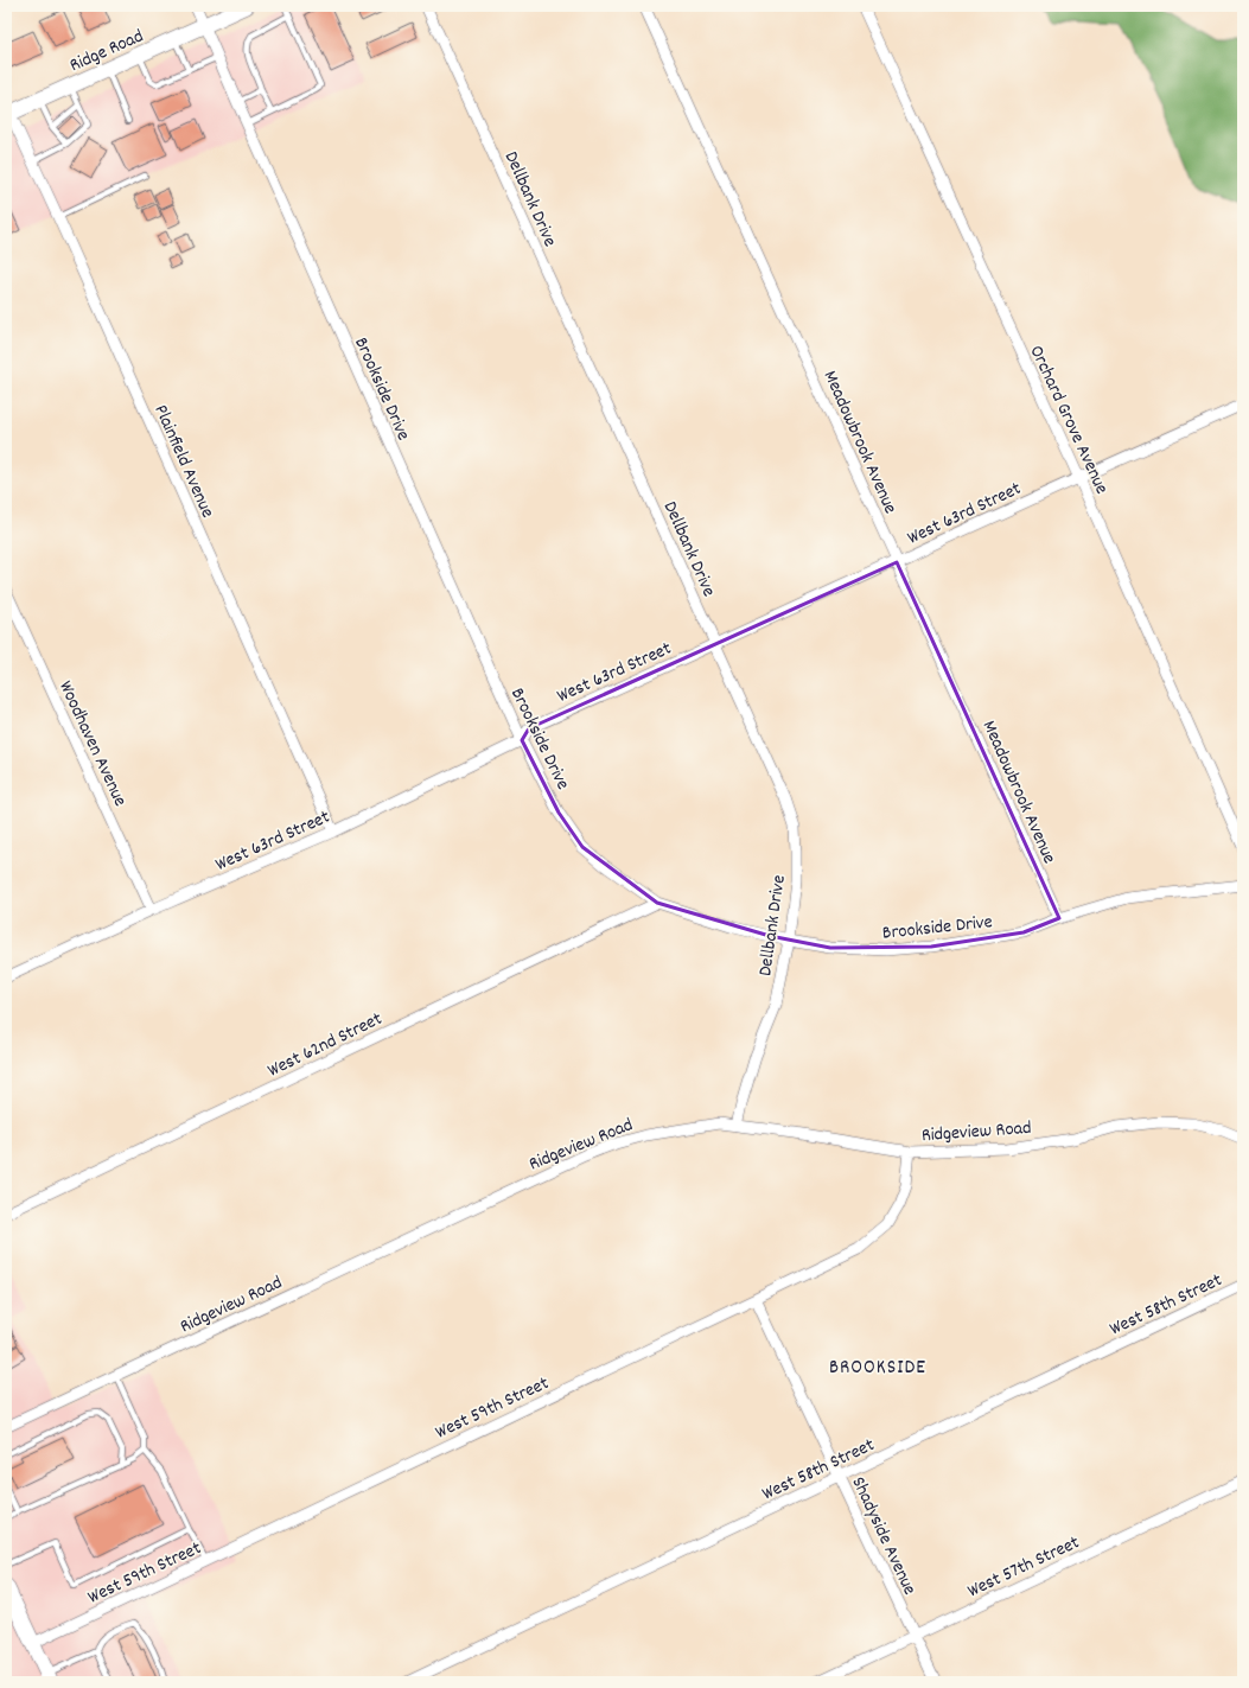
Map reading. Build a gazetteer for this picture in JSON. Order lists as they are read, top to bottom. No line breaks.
{"streets":{"main road":["Ridge Road"],"street":["Dellbank Drive","Brookside Drive","Orchard Grove Avenue","Meadowbrook Avenue","Plainfield Avenue","West 63rd Street","Woodhaven Avenue","West 62nd Street","Ridgeview Road","West 58th Street","West 59th Street","Shadyside Avenue","West 57th Street"]},"crossings":[["Ridge Road","Brookside Drive"],["Ridge Road","Plainfield Avenue"],["Dellbank Drive","Brookside Drive"],["Dellbank Drive","West 63rd Street"],["Dellbank Drive","Ridgeview Road"],["Brookside Drive","Meadowbrook Avenue"],["Brookside Drive","West 63rd Street"],["Brookside Drive","West 62nd Street"],["Orchard Grove Avenue","West 63rd Street"],["Meadowbrook Avenue","West 63rd Street"],["Plainfield Avenue","West 63rd Street"],["West 63rd Street","Woodhaven Avenue"],["Ridgeview Road","West 59th Street"],["West 58th Street","Shadyside Avenue"],["West 59th Street","Shadyside Avenue"],["Shadyside Avenue","West 57th Street"]],"districts":["BROOKSIDE"]}
